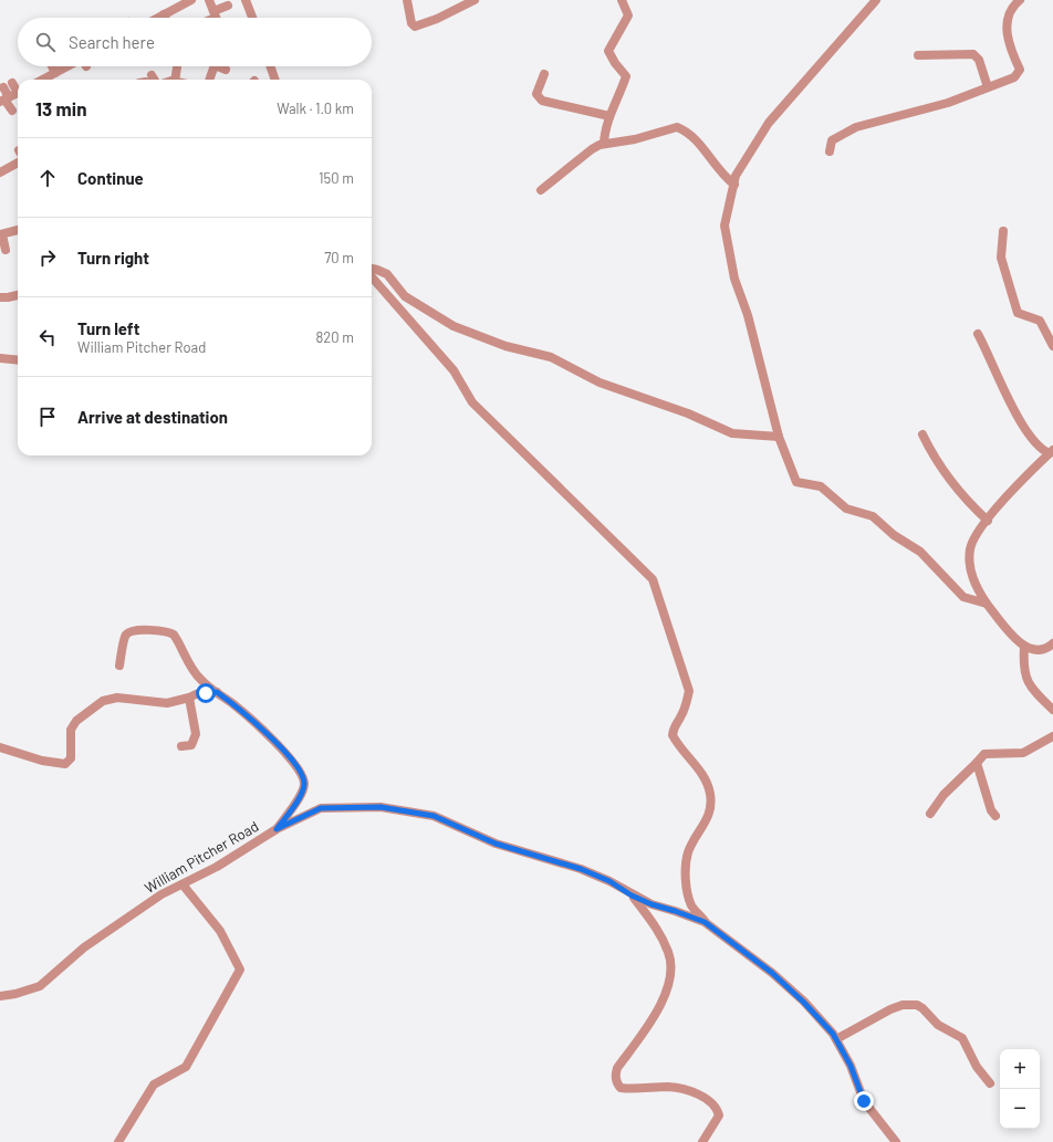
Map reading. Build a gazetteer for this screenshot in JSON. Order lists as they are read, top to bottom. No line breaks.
{"streets":{"street":["William Pitcher Road"]},"page":{"search":"Search here","heading":["13 min","Walk · 1.0 km"],"list":[["Continue","150 m"],["Turn right","70 m"],["Turn left","William Pitcher Road","820 m"],"Arrive at destination"],"map_buttons":["+","−"]}}
